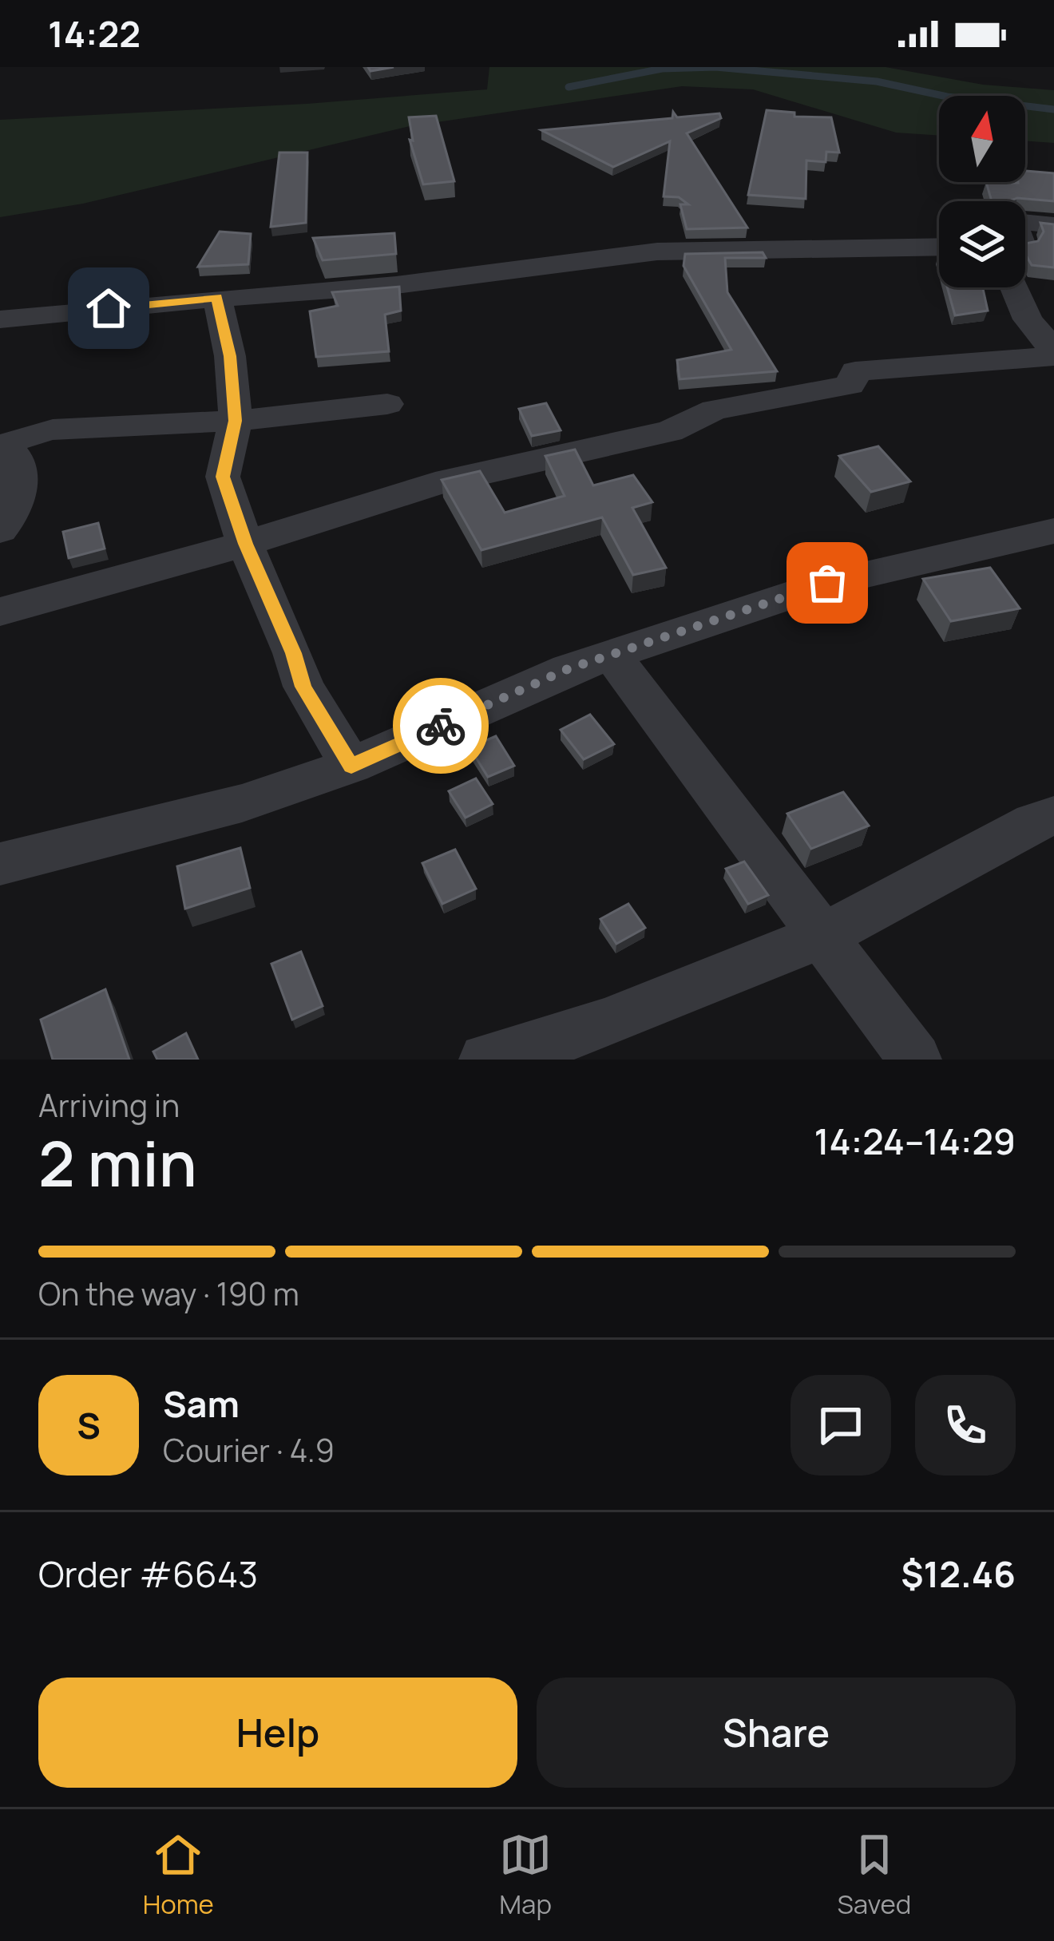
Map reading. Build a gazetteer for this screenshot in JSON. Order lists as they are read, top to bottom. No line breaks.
{"north":"top","page":{"status":"14:22","heading":["2 min","Arriving in","14:24–14:29"],"panel":["Sam","Courier · 4.9","Order #6643","$12.46"],"bar":"On the way · 190 m","round":"S","buttons":["Help","Share"],"tabs":["Home","Map","Saved"]}}
